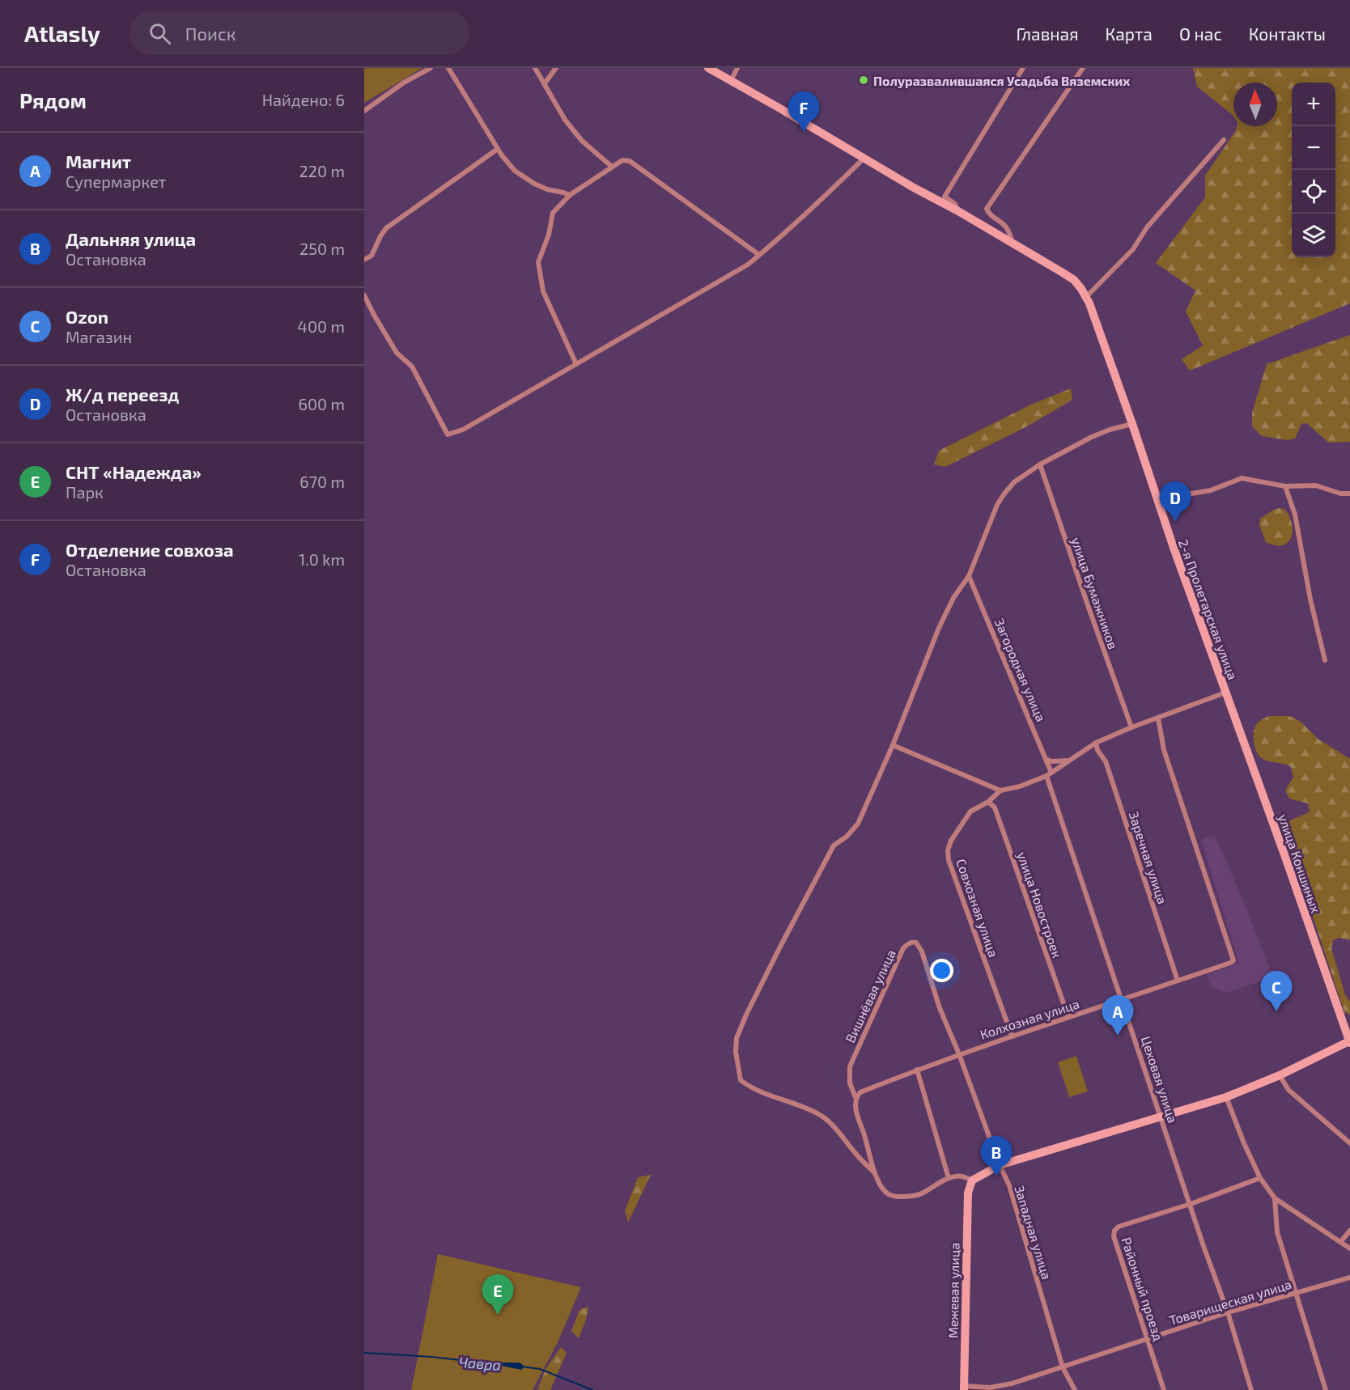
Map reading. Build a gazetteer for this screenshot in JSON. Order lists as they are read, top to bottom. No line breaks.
{"streets":{"main road":["2-я Пролетарская улица","улица Коншиных","Межевая улица"],"street":["улица Бумажников","Загородная улица","Заречная улица","улица Новостроек","Совхозная улица","Вишнёвая улица","Колхозная улица","Цеховая улица","Западная улица","Районный проезд","Товарищеская улица"]},"crossings":[["улица Бумажников","Совхозная улица"],["2-я Пролетарская улица","улица Коншиных"],["2-я Пролетарская улица","Совхозная улица"],["Загородная улица","Совхозная улица"],["Загородная улица","Цеховая улица"],["Заречная улица","Совхозная улица"],["Заречная улица","Колхозная улица"],["улица Коншиных","Совхозная улица"],["улица Новостроек","Совхозная улица"],["улица Новостроек","Колхозная улица"],["Совхозная улица","Колхозная улица"],["Совхозная улица","Цеховая улица"],["Вишнёвая улица","Колхозная улица"],["Вишнёвая улица","Западная улица"],["Колхозная улица","Цеховая улица"],["Колхозная улица","Западная улица"],["Цеховая улица","Районный проезд"],["Цеховая улица","Товарищеская улица"],["Западная улица","Товарищеская улица"],["Районный проезд","Товарищеская улица"],["Межевая улица","Товарищеская улица"]],"water":["Чавра"],"places":["Полуразвалившаяся Усадьба Вяземских"],"north":"top","page":{"header":"Atlasly","search":"Поиск","nav":["Главная","Карта","О нас","Контакты"],"heading":["Рядом","Найдено: 6"],"map_buttons":["+","−"],"pins":["F","D","C","A","B","E"],"list":[{"mark":"A","name":"Магнит","note":"Супермаркет","value":"220 m"},{"mark":"B","name":"Дальняя улица","note":"Остановка","value":"250 m"},{"mark":"C","name":"Ozon","note":"Магазин","value":"400 m"},{"mark":"D","name":"Ж/д переезд","note":"Остановка","value":"600 m"},{"mark":"E","name":"СНТ «Надежда»","note":"Парк","value":"670 m"},{"mark":"F","name":"Отделение совхоза","note":"Остановка","value":"1.0 km"}]}}
